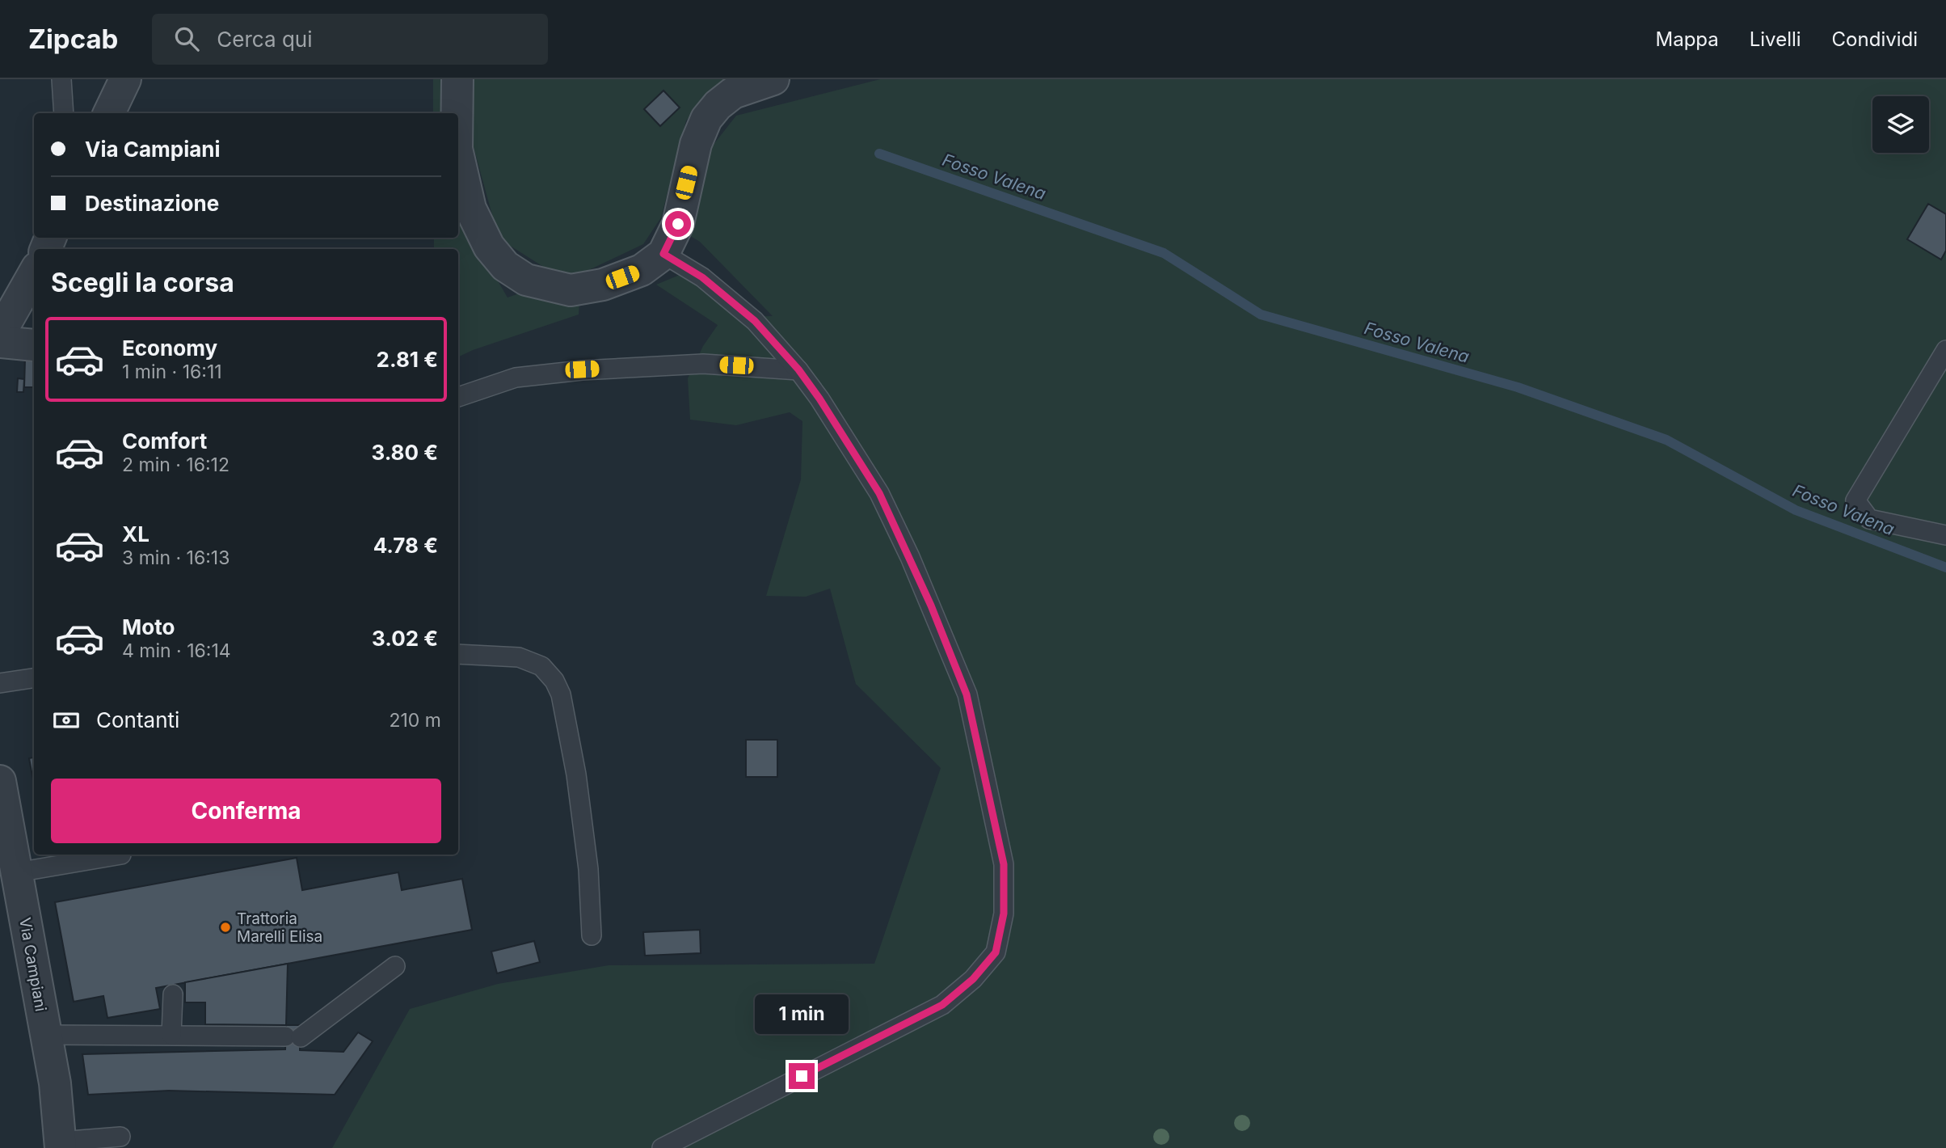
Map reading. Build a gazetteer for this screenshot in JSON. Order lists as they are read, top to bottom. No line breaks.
{"streets":{"street":["Via Campiani"]},"water":["Fosso Valena"],"places":["Trattoria Marelli Elisa"],"page":{"header":"Zipcab","search":"Cerca qui","nav":["Mappa","Livelli","Condividi"],"banner":["Via Campiani","Destinazione"],"heading":"Scegli la corsa","list":[{"name":"Economy","note":"1 min · 16:11","value":"2.81 €"},{"name":"Comfort","note":"2 min · 16:12","value":"3.80 €"},{"name":"XL","note":"3 min · 16:13","value":"4.78 €"},{"name":"Moto","note":"4 min · 16:14","value":"3.02 €"}],"pay":["Contanti","210 m"],"buttons":"Conferma","bubble":"1 min"}}
